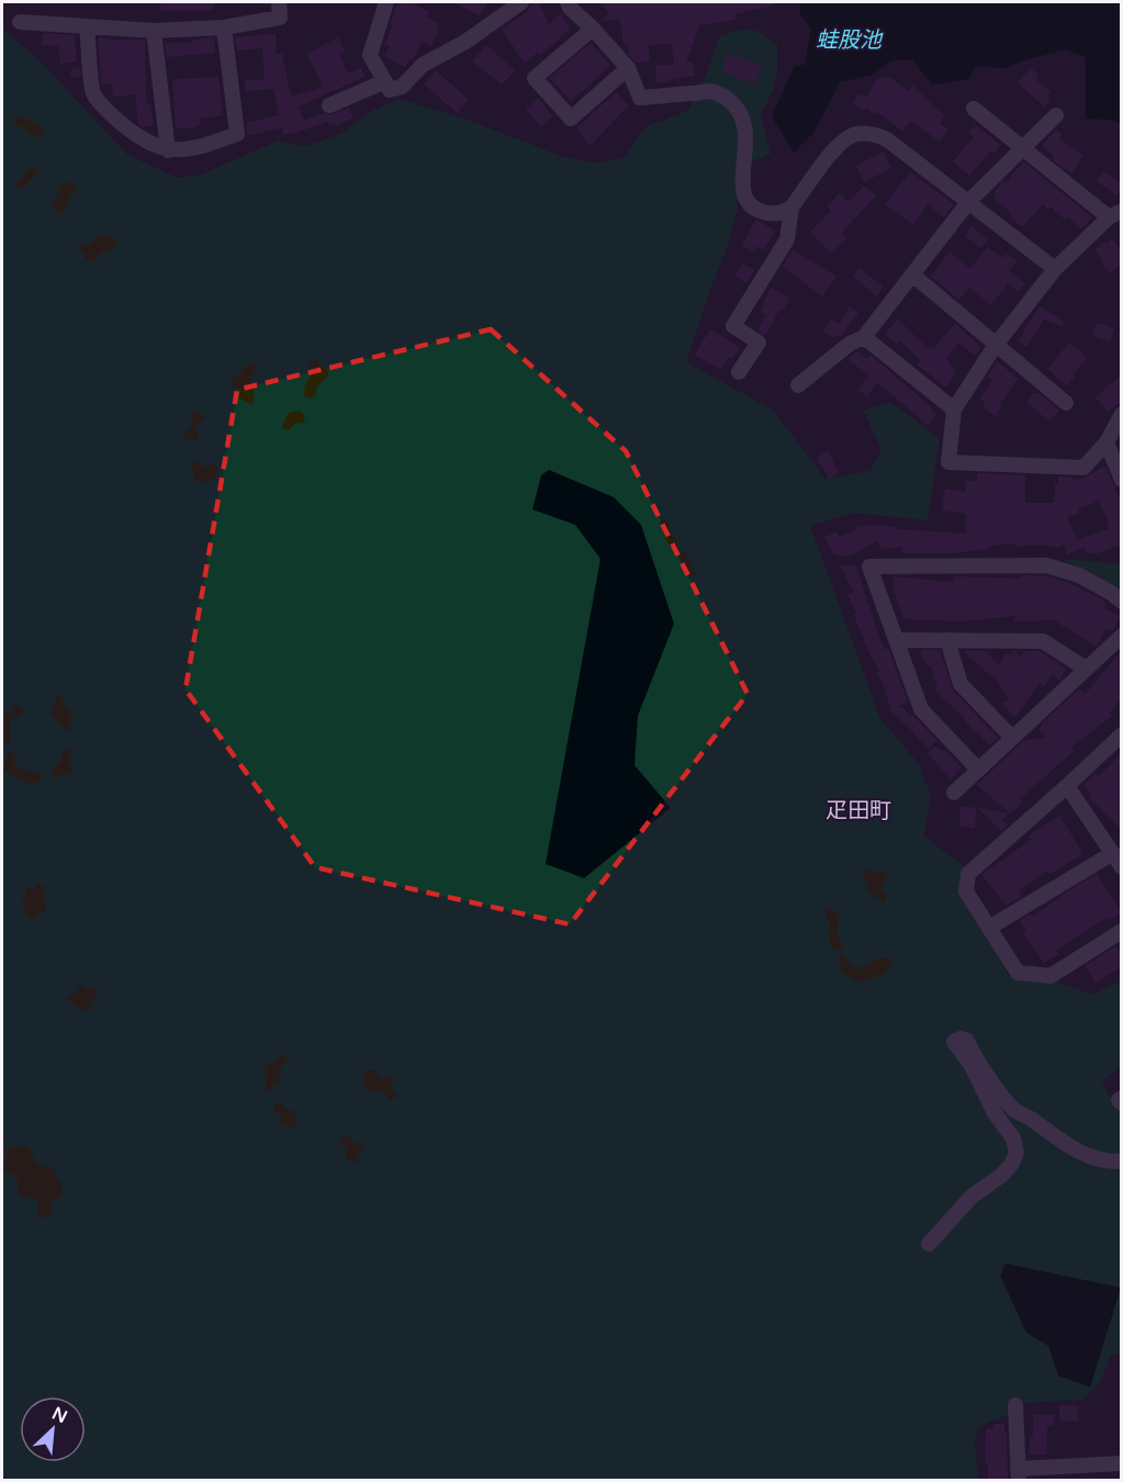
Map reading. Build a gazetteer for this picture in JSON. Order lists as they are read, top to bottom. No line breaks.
{"districts":["疋田町"],"water":["蛙股池"],"north":"top right"}
